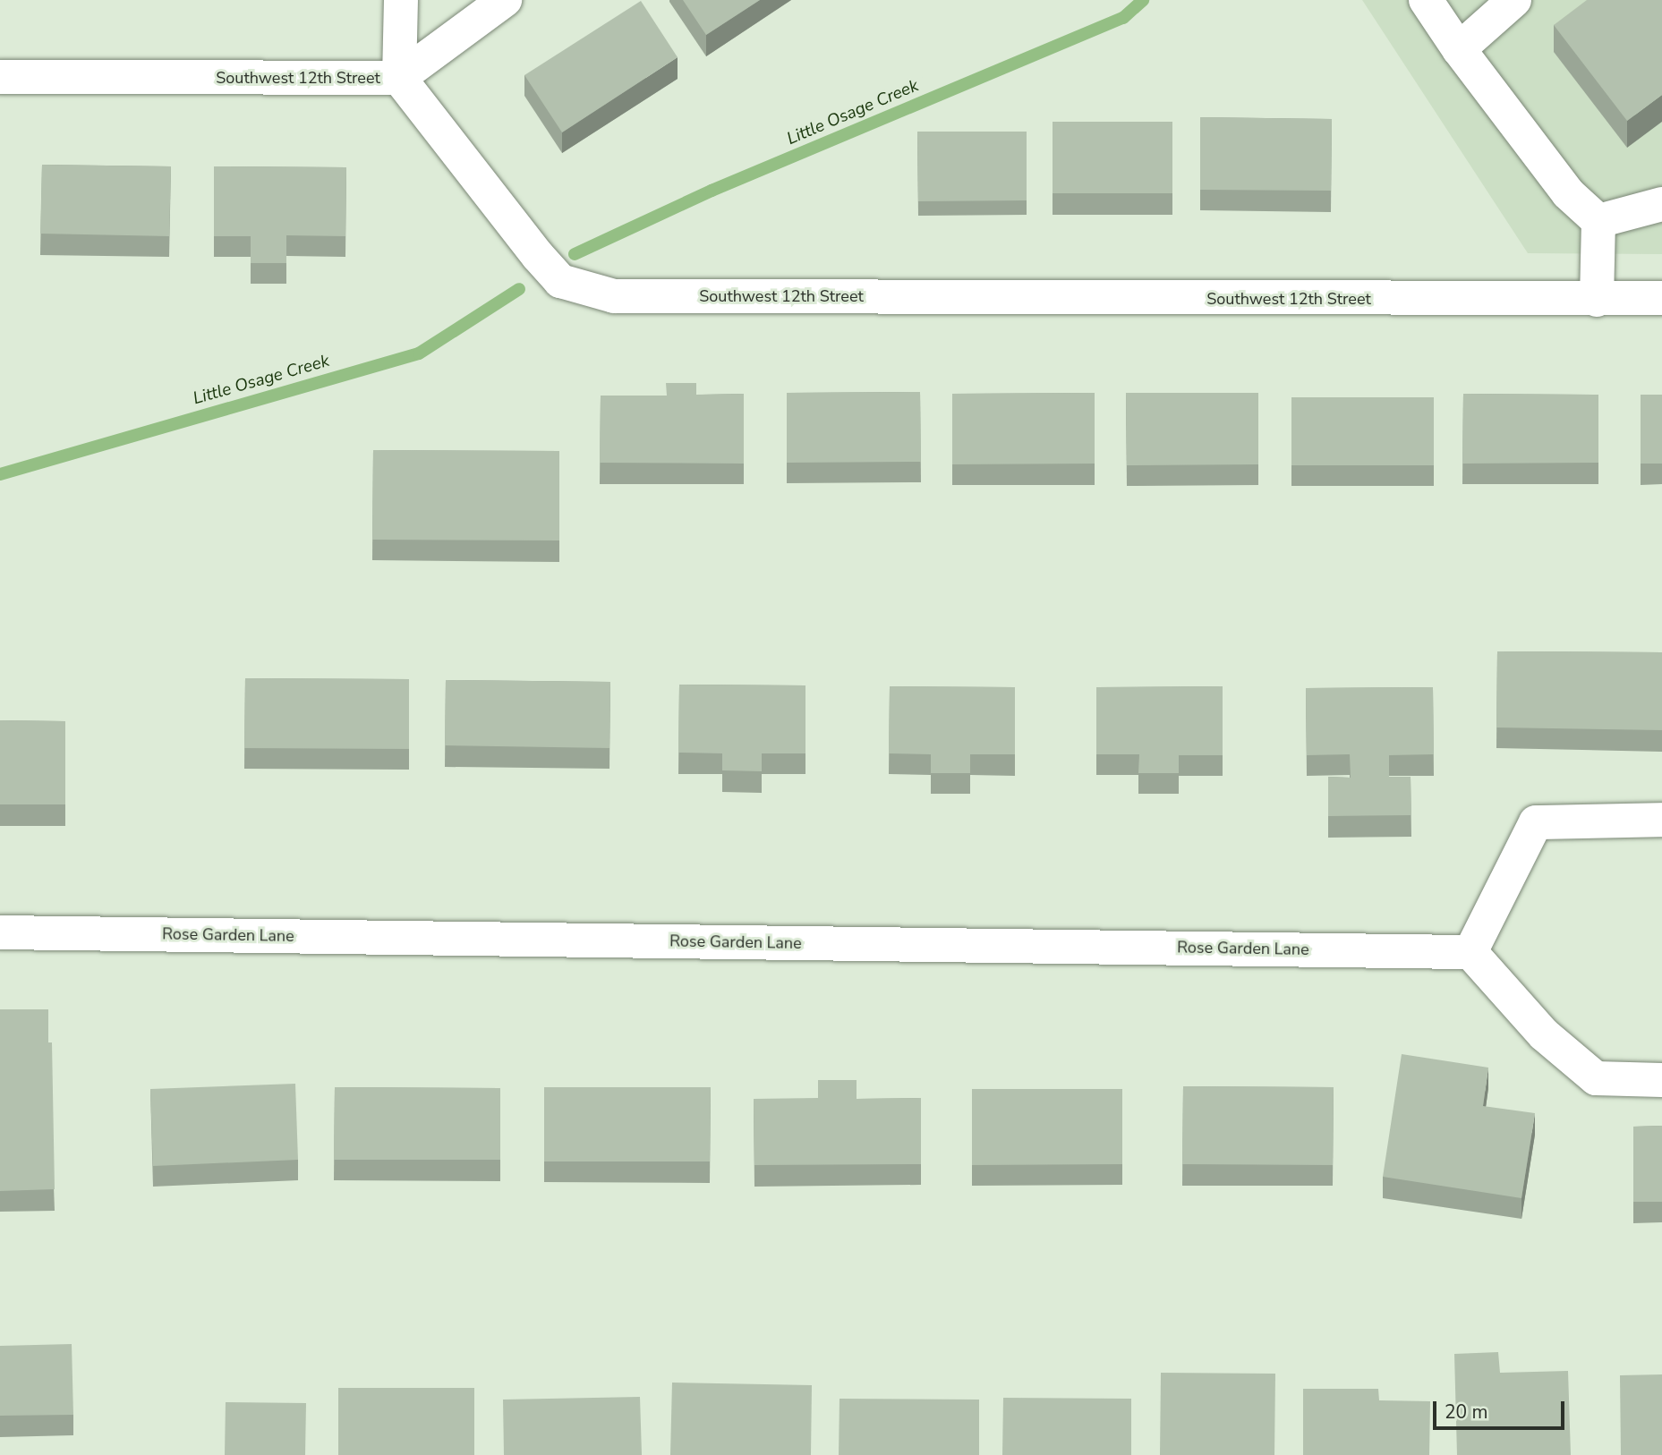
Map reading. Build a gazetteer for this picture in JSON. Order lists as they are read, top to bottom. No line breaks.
{"streets":{"street":["Southwest 12th Street","Rose Garden Lane"]},"water":["Little Osage Creek"],"scale_bar":"20 m"}
